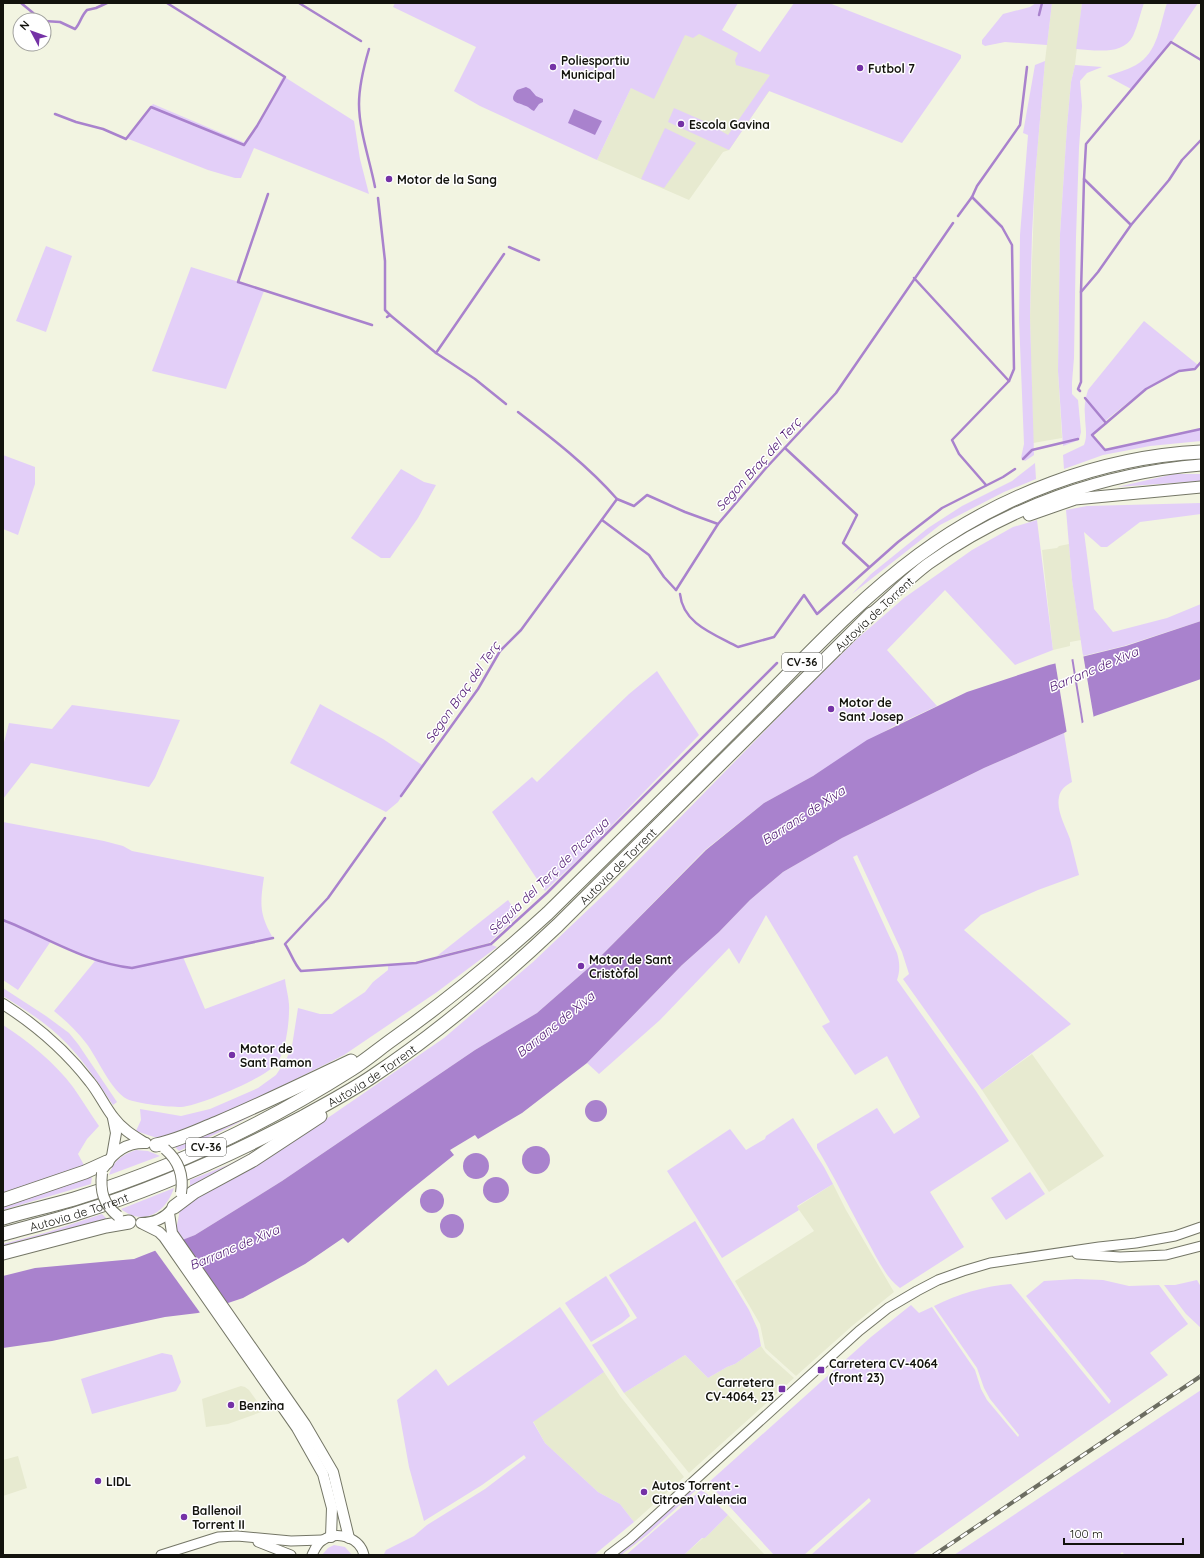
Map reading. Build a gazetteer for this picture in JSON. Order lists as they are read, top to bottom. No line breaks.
{"streets":{"highway":["Autovia de Torrent","CV-36"]},"water":["Segon Braç del Terç","Barranc de Xiva","Séquia del Terç de Picanya"],"places":{"other":["Poliesportiu Municipal","Futbol 7","Escola Gavina","Motor de la Sang","Motor de Sant Josep","Motor de Sant Cristòfol","Motor de Sant Ramon","Benzina","LIDL","Autos Torrent - Citroen Valencia","Ballenoil Torrent II"],"transit":["Carretera CV-4064 (front 23)","Carretera CV-4064, 23"]},"scale_bar":"100 m","north":"top left"}
